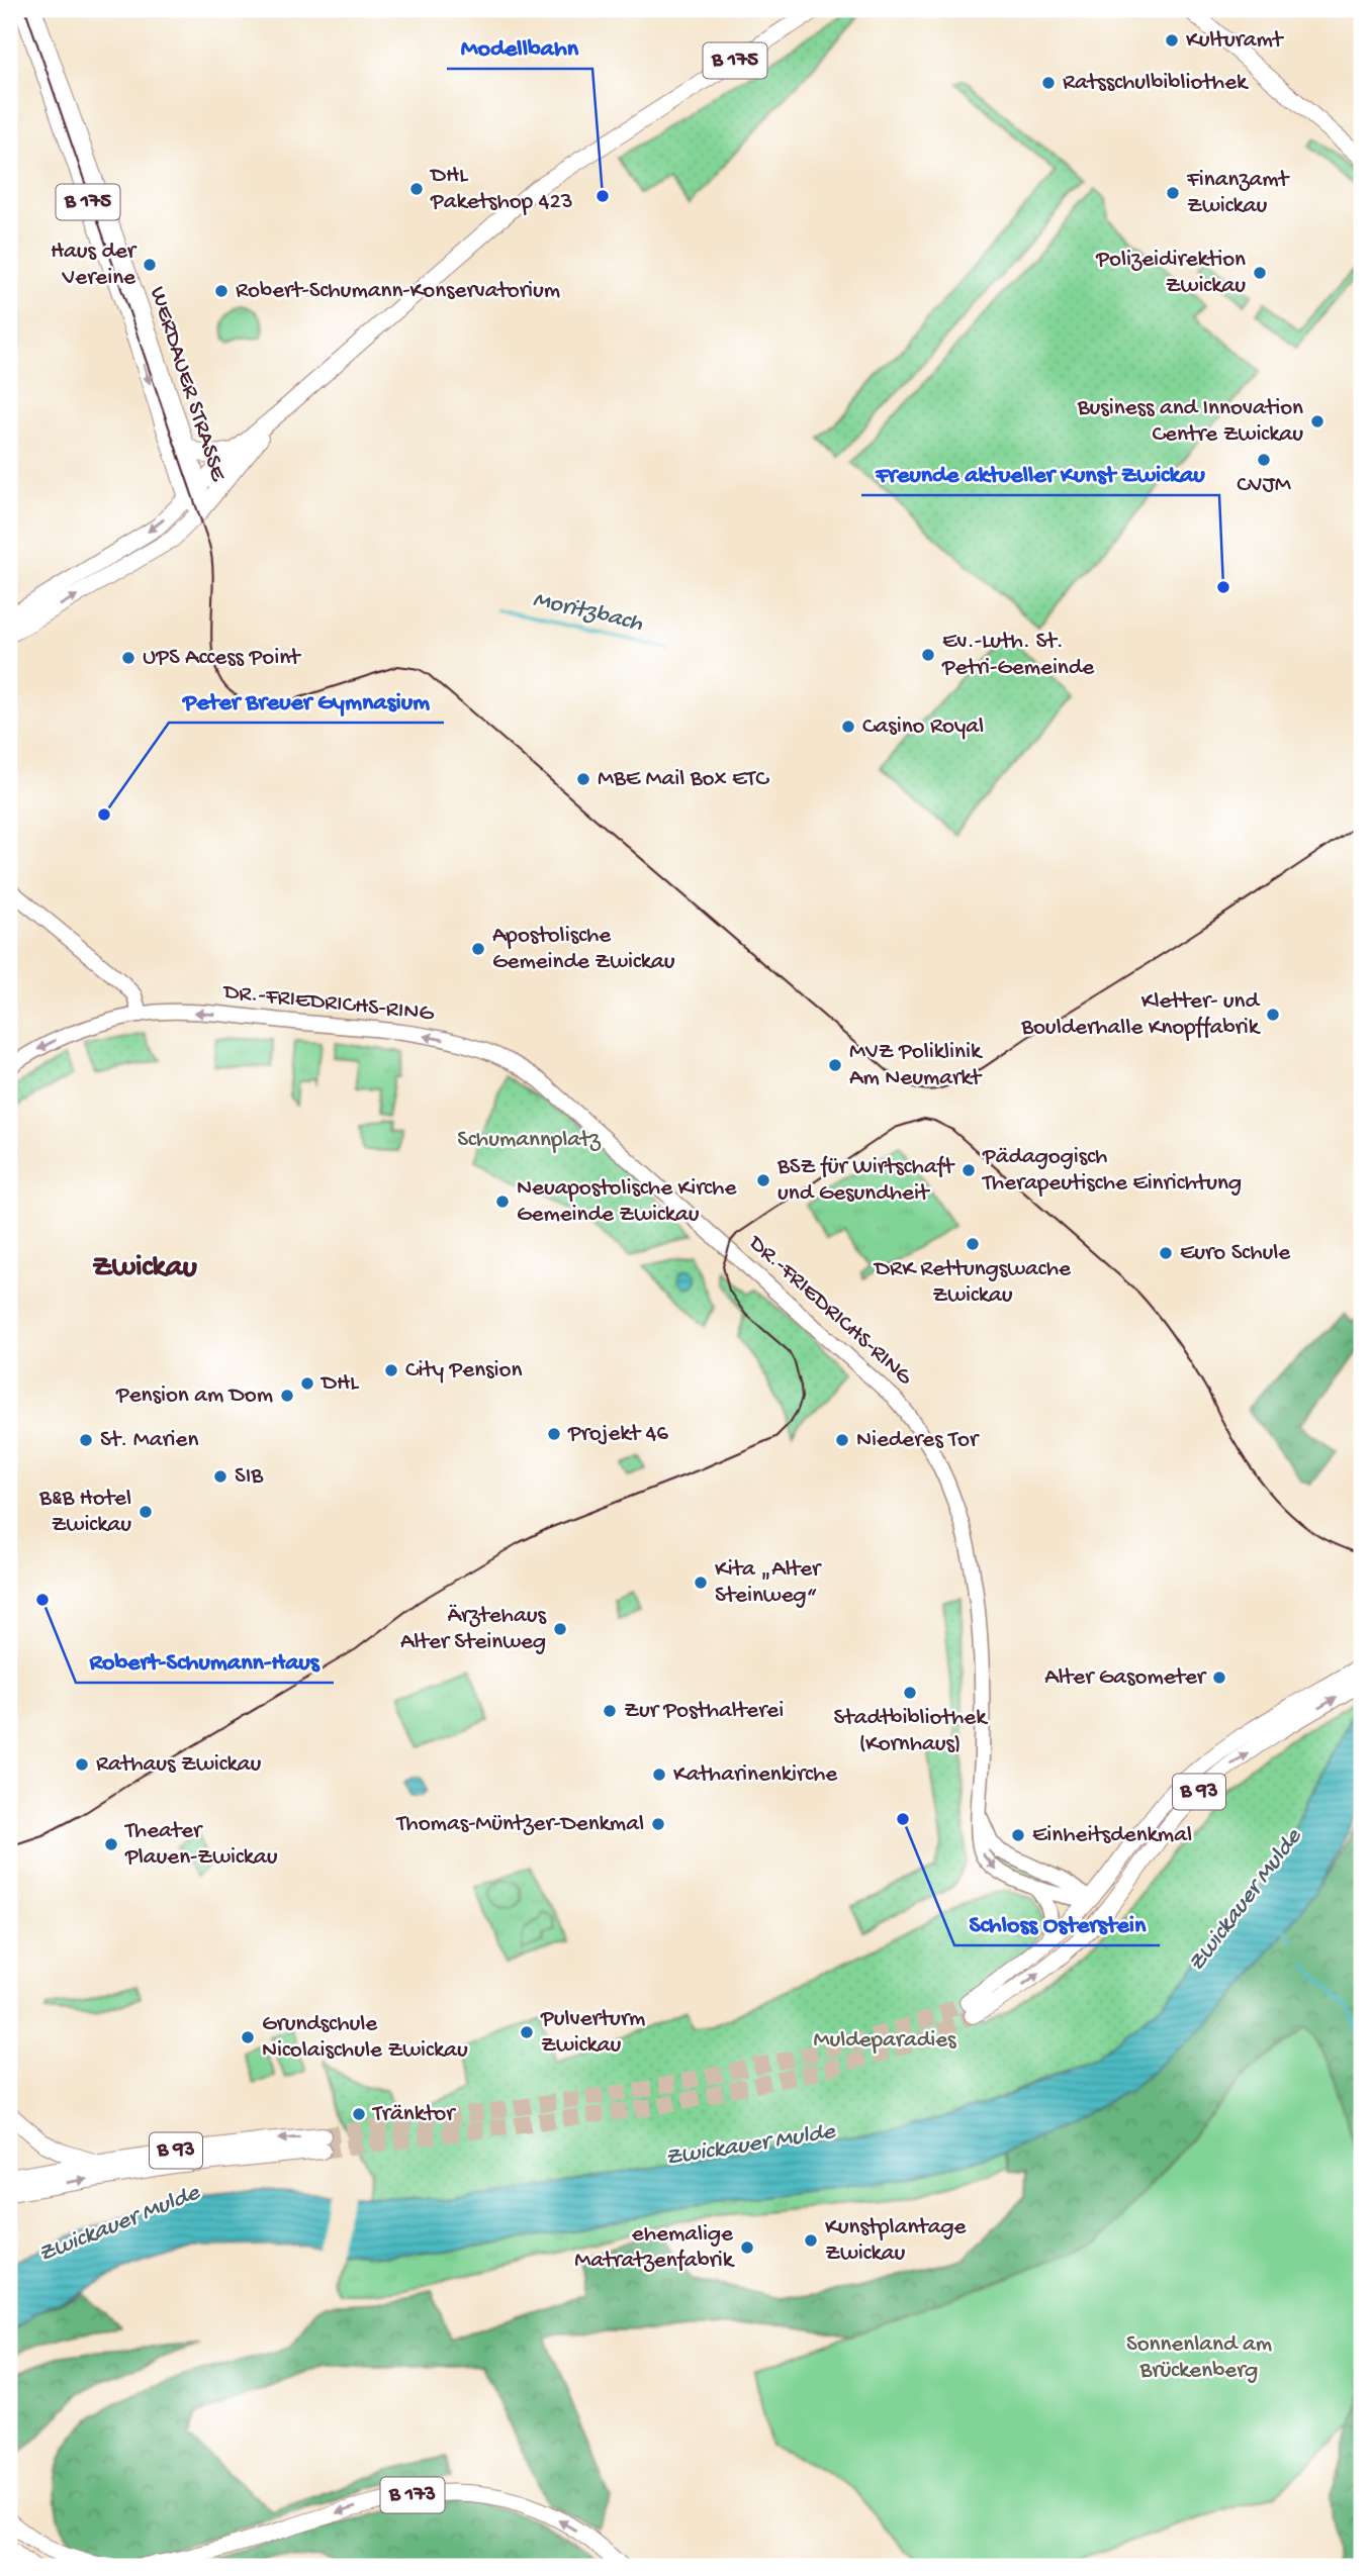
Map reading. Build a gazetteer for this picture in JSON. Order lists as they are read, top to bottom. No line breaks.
{"streets":{"main road":["B 175","WERDAUER STRASSE","DR.-FRIEDRICHS-RING","B 93","B 173"]},"crossings":[["B 175","WERDAUER STRASSE"],["DR.-FRIEDRICHS-RING","B 93"]],"districts":["Zwickau"],"water":["Moritzbach","Zwickauer Mulde"],"parks":["Schumannplatz","Muldeparadies","Sonnenland am Brückenberg"],"places":["Kulturamt","Ratsschulbibliothek","DHL Paketshop 423","Finanzamt Zwickau","Modellbahn","Haus der Vereine","Polizeidirektion Zwickau","Robert-Schumann-Konservatorium","Business and Innovation Centre Zwickau","CVJM","Freunde aktueller Kunst Zwickau","Ev.-Luth. St. Petri-Gemeinde","UPS Access Point","Casino Royal","MBE Mail Box ETC","Peter Breuer Gymnasium","Apostolische Gemeinde Zwickau","Kletter- und Boulderhalle Knopffabrik","MVZ Poliklinik Am Neumarkt","Pädagogisch Therapeutische Einrichtung","BSZ für Wirtschaft und Gesundheit","Neuapostolische Kirche Gemeinde Zwickau","DRK Rettungswache Zwickau","Euro Schule","City Pension","DHL","Pension am Dom","Projekt 46","St. Marien","Niederes Tor","SIB","B&B Hotel Zwickau","Kita „Alter Steinweg“","Robert-Schumann-Haus","Ärztehaus Alter Steinweg","Alter Gasometer","Stadtbibliothek (Kornhaus)","Zur Posthalterei","Rathaus Zwickau","Katharinenkirche","Schloss Osterstein","Thomas-Müntzer-Denkmal","Einheitsdenkmal","Theater Plauen-Zwickau","Pulverturm Zwickau","Grundschule Nicolaischule Zwickau","Tränktor","Kunstplantage Zwickau","ehemalige Matratzenfabrik"]}
